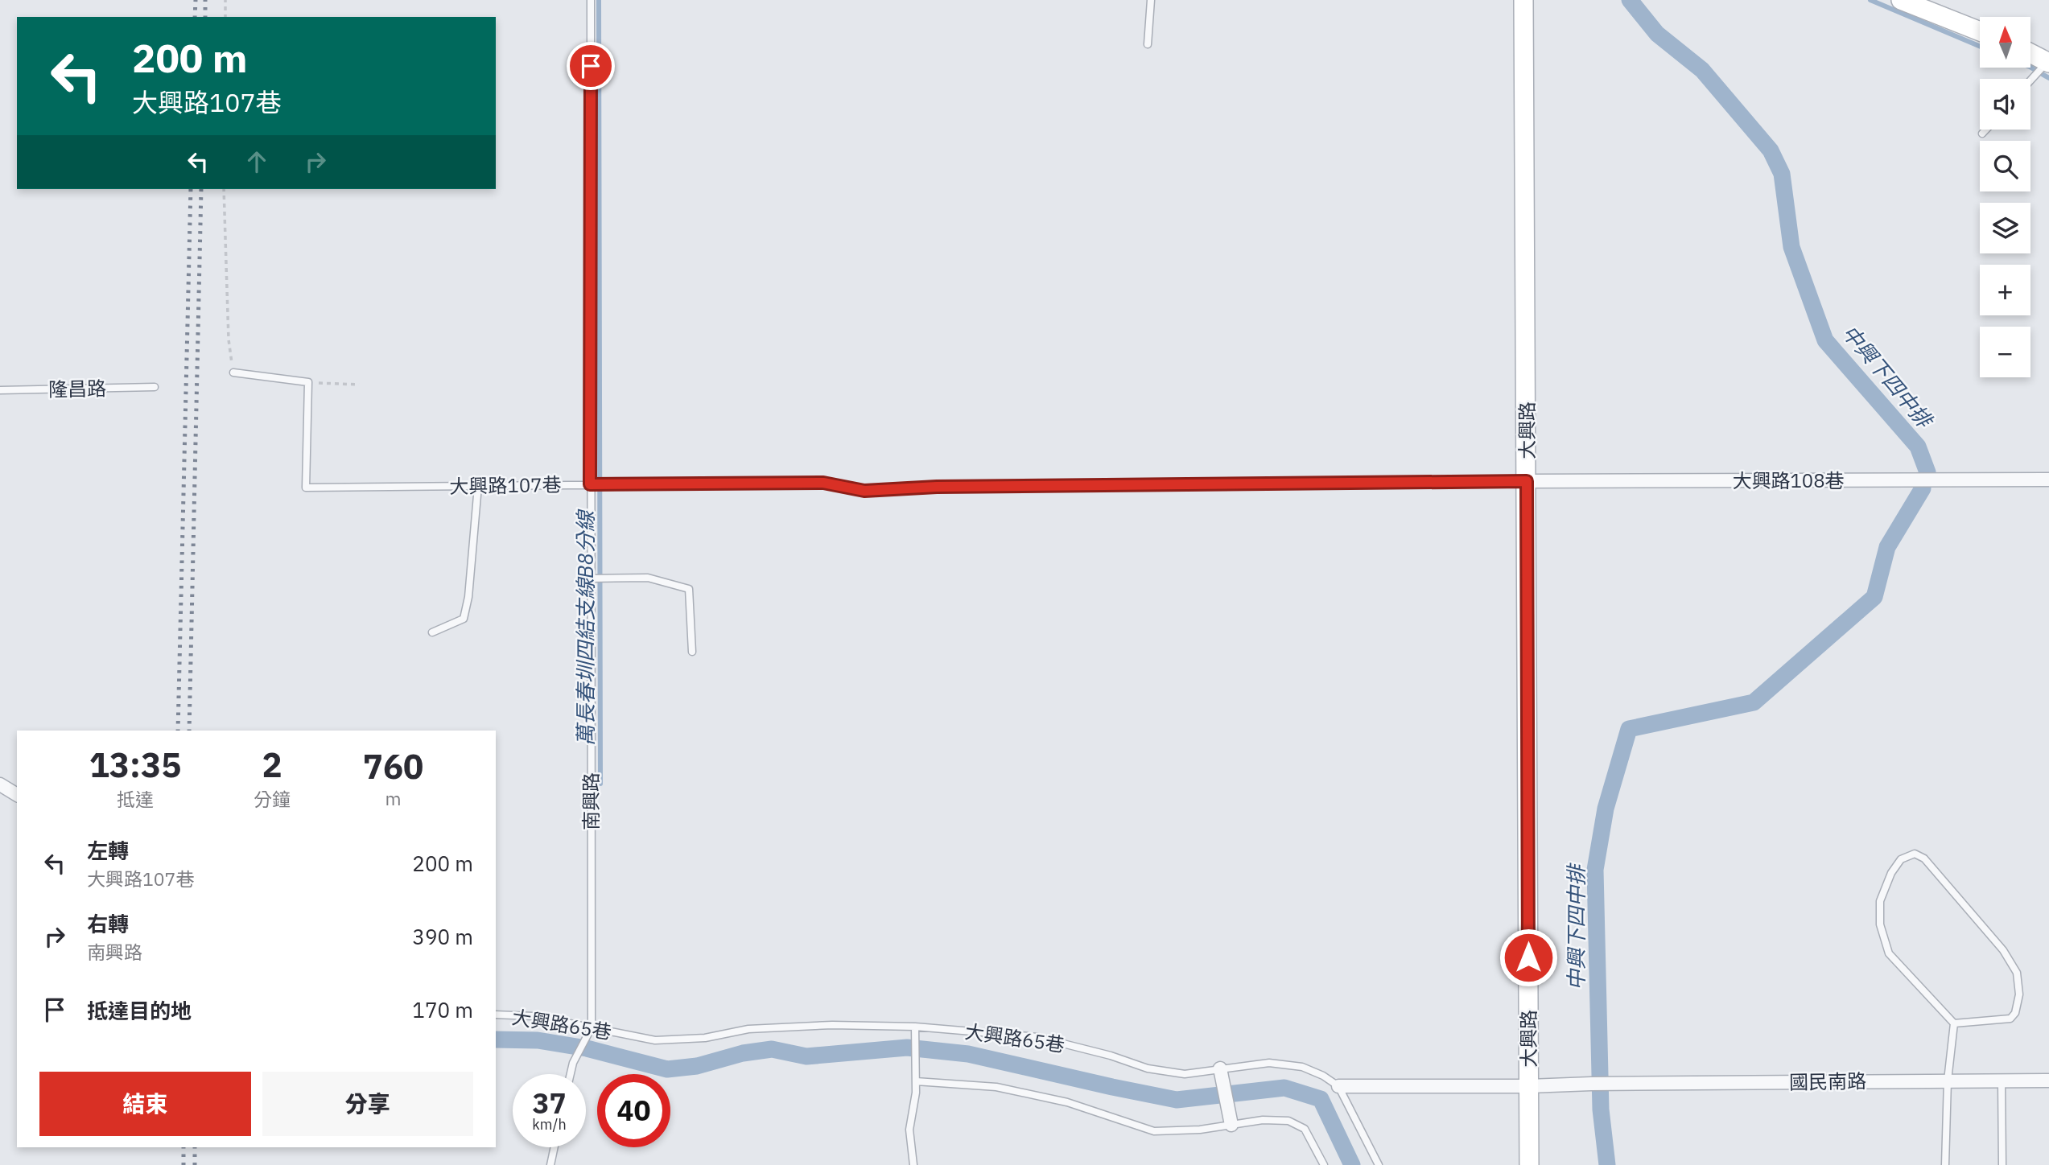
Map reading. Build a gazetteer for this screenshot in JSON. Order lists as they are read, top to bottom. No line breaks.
{"streets":{"street":["大興路","大興路108巷","國民南路"],"lane":["隆昌路","大興路107巷","南興路","大興路65巷"]},"crossings":[["大興路","大興路108巷"],["大興路","大興路107巷"],["大興路","國民南路"],["大興路108巷","大興路107巷"],["大興路107巷","南興路"],["南興路","大興路65巷"]],"water":["中興下四中排","萬長春圳四結支線B8分線"],"north":"top","page":{"map_buttons":["+","−"],"turn":["200 m","大興路107巷"],"eta":["13:35","抵達","2","分鐘","760","m"],"list":[{"name":"左轉","note":"大興路107巷","value":"200 m"},{"name":"右轉","note":"南興路","value":"390 m"},{"name":"抵達目的地","value":"170 m"}],"buttons":["結束","分享"],"speed":"37 km/h","limit":"40"}}
